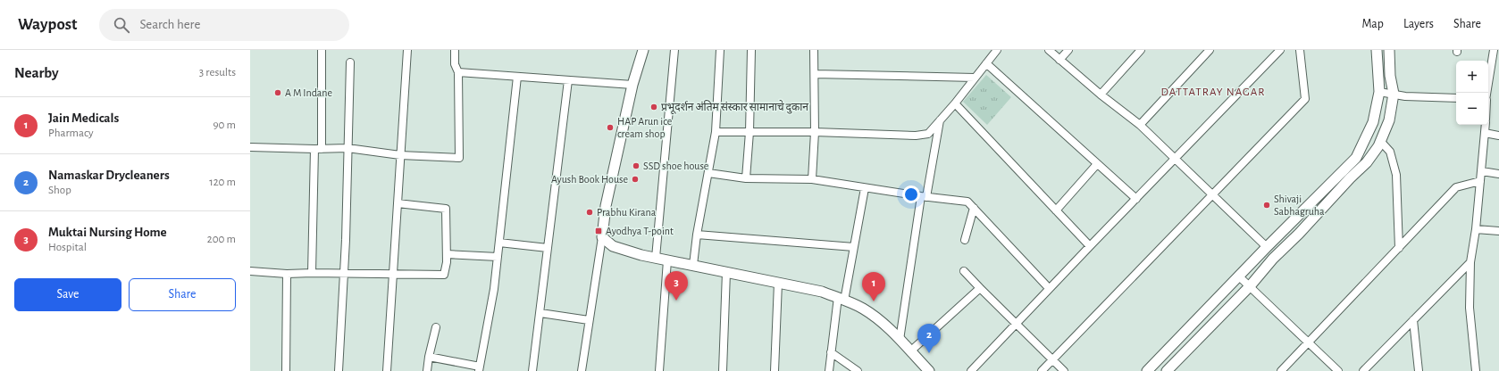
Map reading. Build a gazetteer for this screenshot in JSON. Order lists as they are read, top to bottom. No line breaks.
{"districts":["DATTATRAY NAGAR"],"places":{"other":["A M Indane","प्रभूदर्शन अंतिम संस्कार सामानाचे दुकान","HAP Arun ice cream shop","SSD shoe house","Ayush Book House","Shivaji Sabhagruha","Prabhu Kirana"],"transit":["Ayodhya T-point"]},"page":{"header":"Waypost","search":"Search here","nav":["Map","Layers","Share"],"heading":["Nearby","3 results"],"map_buttons":["+","−"],"list":[{"mark":"1","name":"Jain Medicals","note":"Pharmacy","value":"90 m"},{"mark":"2","name":"Namaskar Drycleaners","note":"Shop","value":"120 m"},{"mark":"3","name":"Muktai Nursing Home","note":"Hospital","value":"200 m"}],"buttons":["Save","Share"],"pins":["3","1","2"]}}
